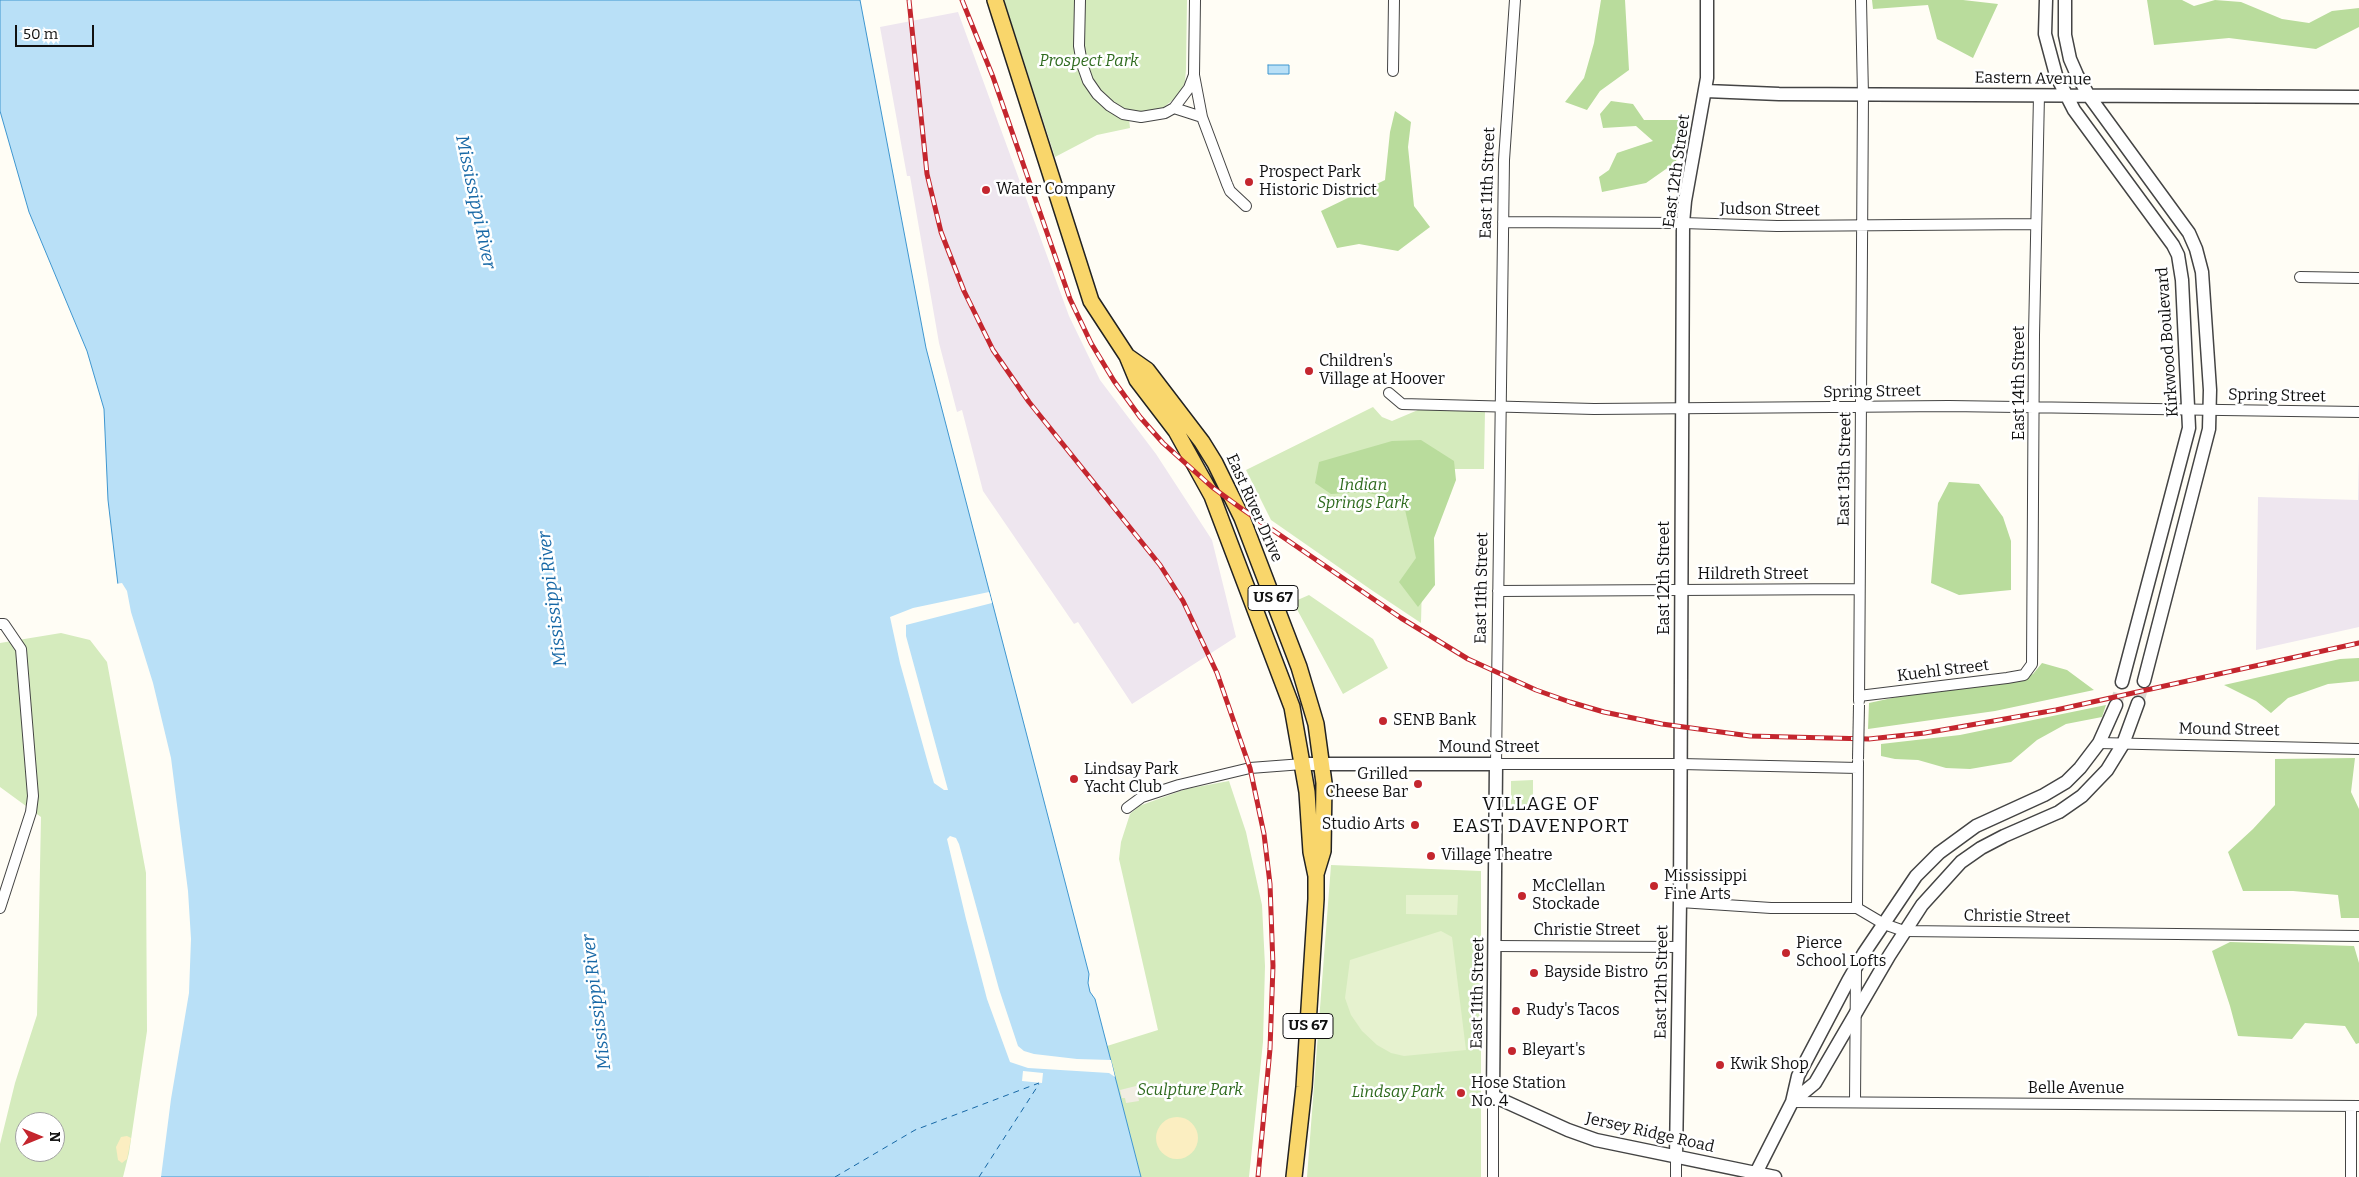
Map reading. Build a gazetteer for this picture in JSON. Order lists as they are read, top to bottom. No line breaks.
{"streets":{"main road":["East River Drive","US 67"],"street":["Eastern Avenue","East 12th Street","East 11th Street","Judson Street","Kirkwood Boulevard","East 14th Street","Spring Street","East 13th Street","Hildreth Street","Kuehl Street","Mound Street","Christie Street","Belle Avenue","Jersey Ridge Road"]},"crossings":[["Eastern Avenue","East 12th Street"],["Eastern Avenue","Kirkwood Boulevard"],["Eastern Avenue","East 14th Street"],["Eastern Avenue","East 13th Street"],["East 12th Street","Judson Street"],["East 12th Street","Spring Street"],["East 12th Street","Hildreth Street"],["East 12th Street","Mound Street"],["East 12th Street","Christie Street"],["East 12th Street","Jersey Ridge Road"],["East 11th Street","Judson Street"],["East 11th Street","Spring Street"],["East 11th Street","Hildreth Street"],["East 11th Street","Mound Street"],["East 11th Street","Christie Street"],["East 11th Street","Jersey Ridge Road"],["Judson Street","East 14th Street"],["Judson Street","East 13th Street"],["Kirkwood Boulevard","Spring Street"],["East 14th Street","Spring Street"],["East 14th Street","Kuehl Street"],["Spring Street","East 13th Street"],["East 13th Street","Hildreth Street"],["East 13th Street","Kuehl Street"],["East 13th Street","Mound Street"],["East 13th Street","Christie Street"],["East River Drive","Mound Street"]],"districts":["VILLAGE OF EAST DAVENPORT"],"water":["Mississippi River"],"parks":["Prospect Park","Indian Springs Park","Sculpture Park","Lindsay Park"],"places":["Prospect Park Historic District","Water Company","Children's Village at Hoover","SENB Bank","Lindsay Park Yacht Club","Grilled Cheese Bar","Studio Arts","Village Theatre","Mississippi Fine Arts","McClellan Stockade","Pierce School Lofts","Bayside Bistro","Rudy's Tacos","Bleyart's","Kwik Shop","Hose Station No. 4"],"scale_bar":"50 m","north":"right"}
